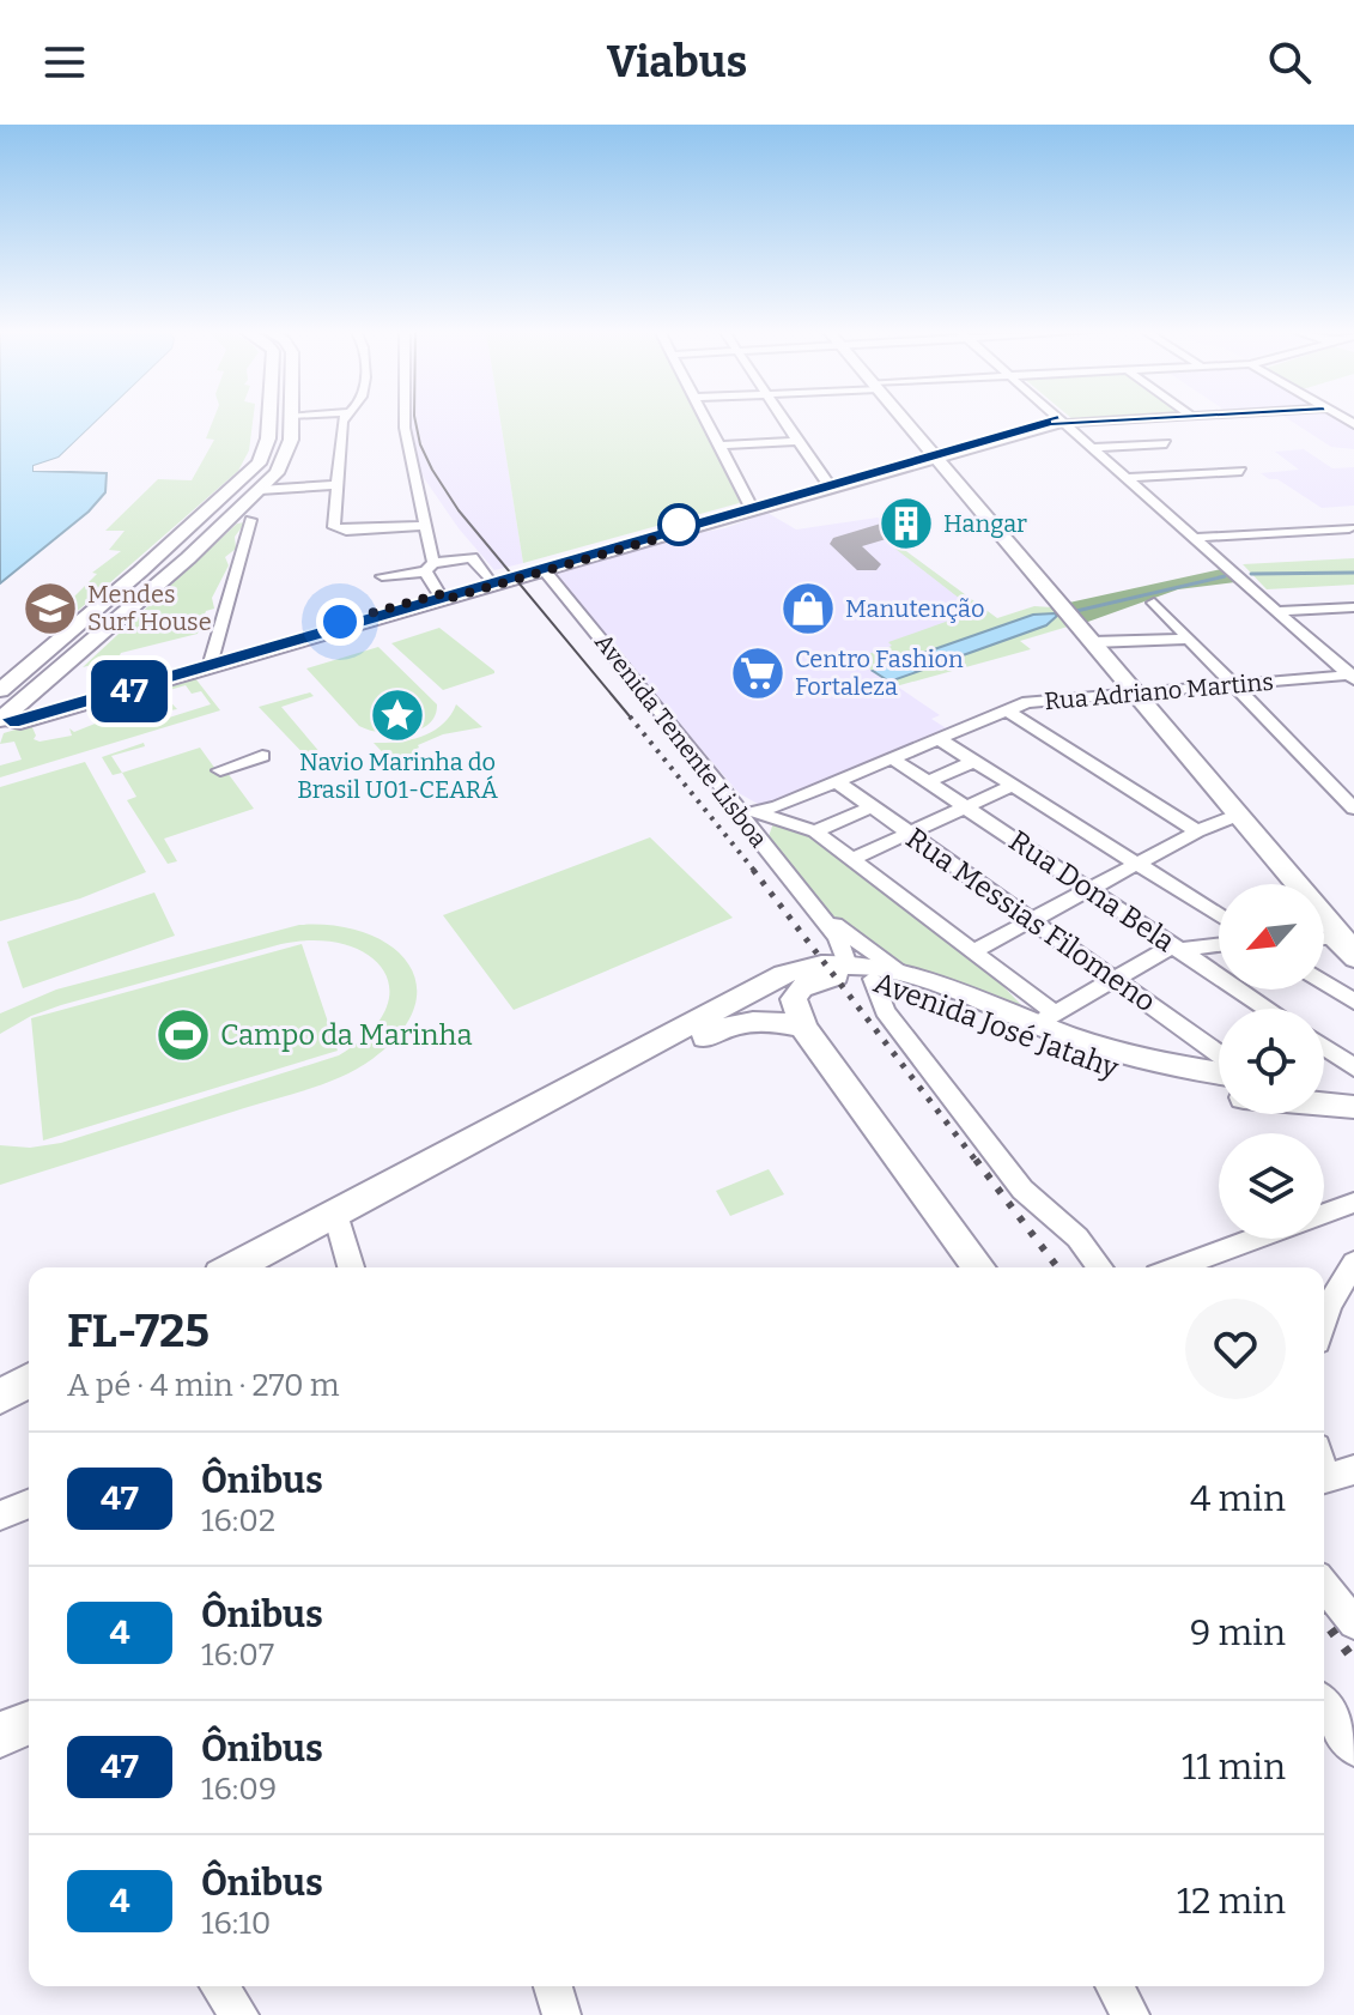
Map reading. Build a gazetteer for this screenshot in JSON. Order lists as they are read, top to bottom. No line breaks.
{"streets":{"main road":["Avenida José Jatahy"],"street":["Rua Adriano Martins","Avenida Tenente Lisboa","Rua Dona Bela","Rua Messias Filomeno"]},"crossings":[["Rua Adriano Martins","Rua Dona Bela"],["Rua Adriano Martins","Rua Messias Filomeno"],["Avenida Tenente Lisboa","Avenida José Jatahy"]],"places":{"building":["Hangar"],"school or university":["Mendes Surf House"],"shop":["Manutenção"],"supermarket":["Centro Fashion Fortaleza"],"place":["Navio Marinha do Brasil U01-CEARÁ"],"sports":["Campo da Marinha"]},"lines":["bus line 47"],"north":"bottom left","page":{"header":"Viabus","on_map":"47","heading":["FL-725","A pé · 4 min · 270 m"],"list":[{"mark":"47","name":"Ônibus","note":"16:02","value":"4 min"},{"mark":"4","name":"Ônibus","note":"16:07","value":"9 min"},{"mark":"47","name":"Ônibus","note":"16:09","value":"11 min"},{"mark":"4","name":"Ônibus","note":"16:10","value":"12 min"}]}}
